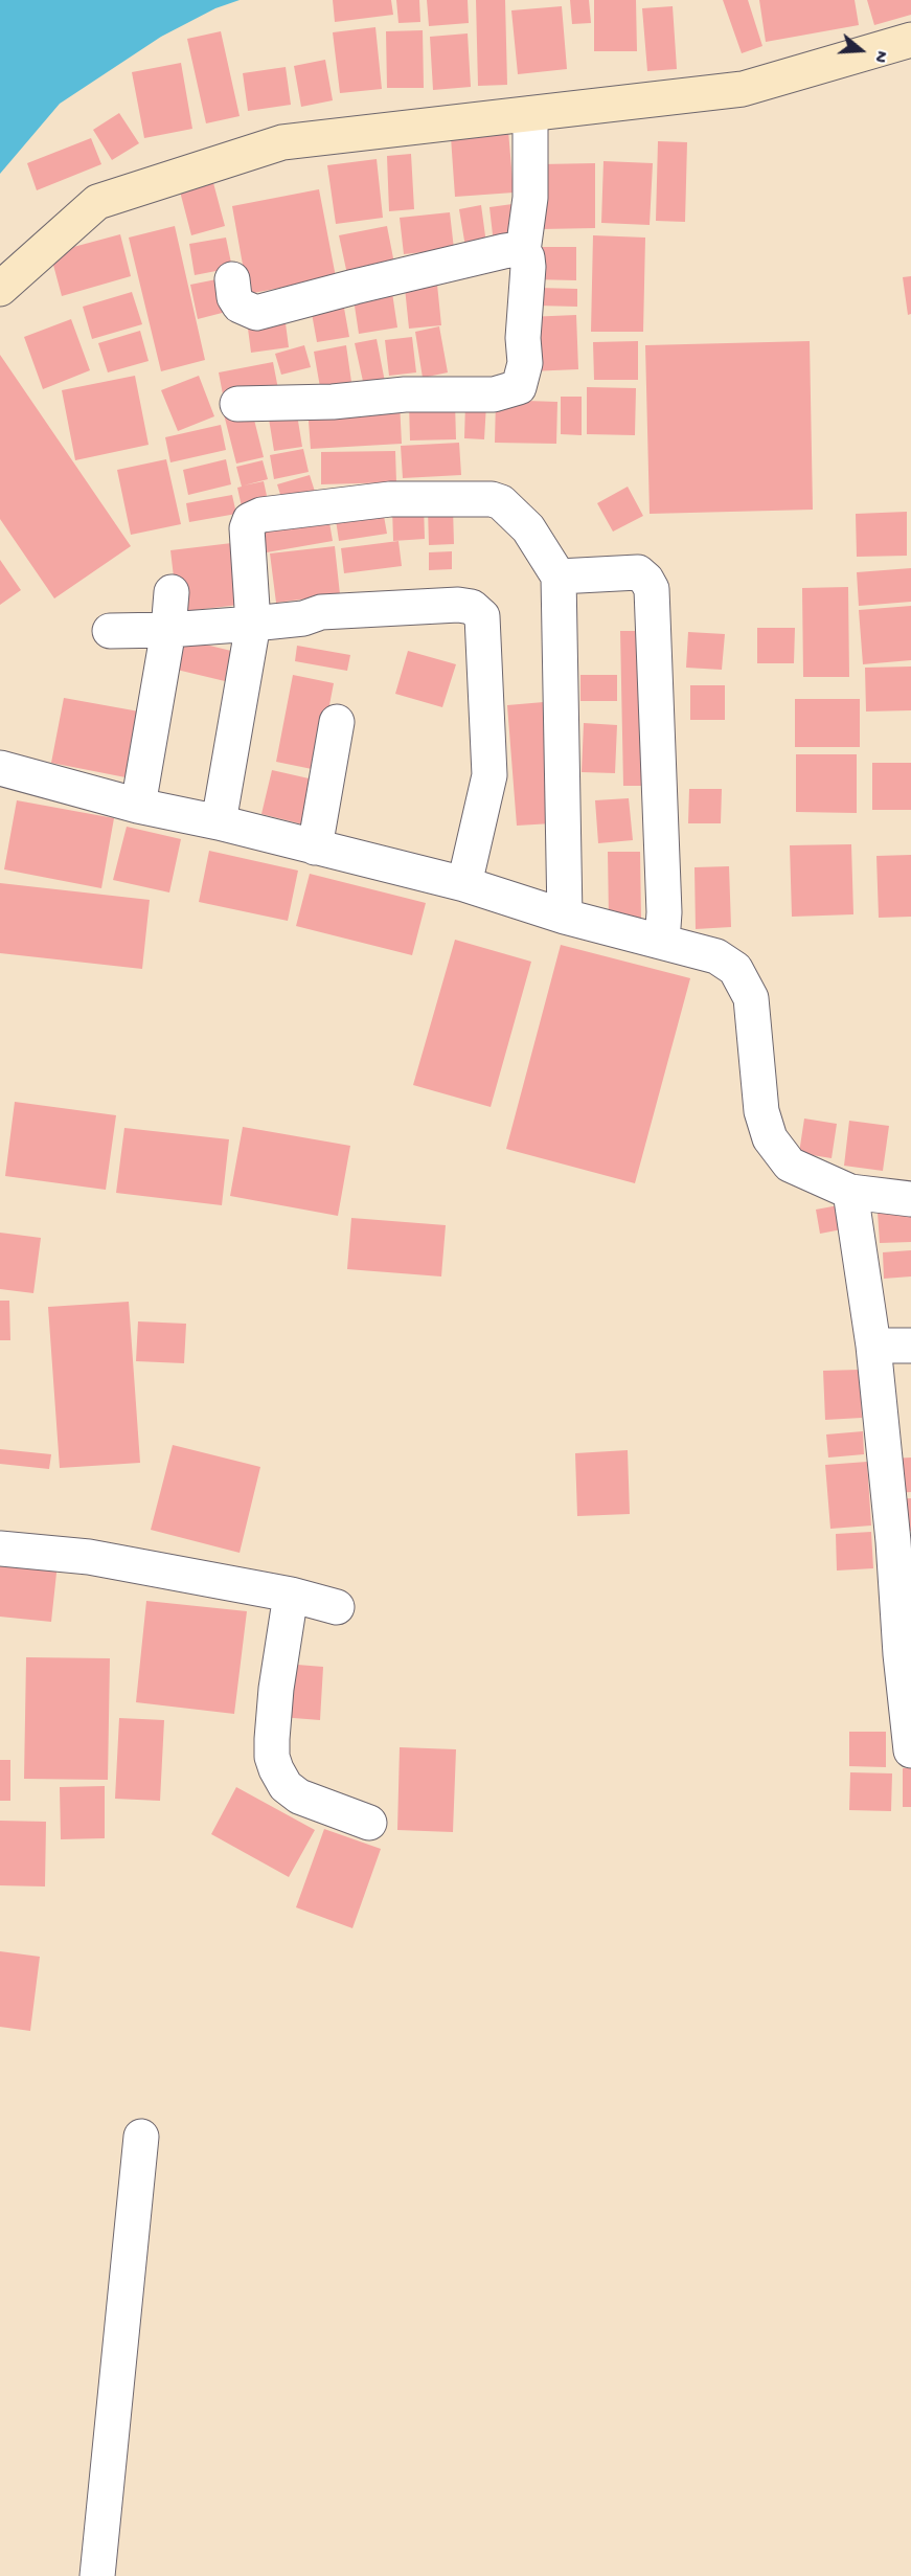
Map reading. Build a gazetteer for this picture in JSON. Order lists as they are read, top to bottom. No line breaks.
{"north":"right"}
